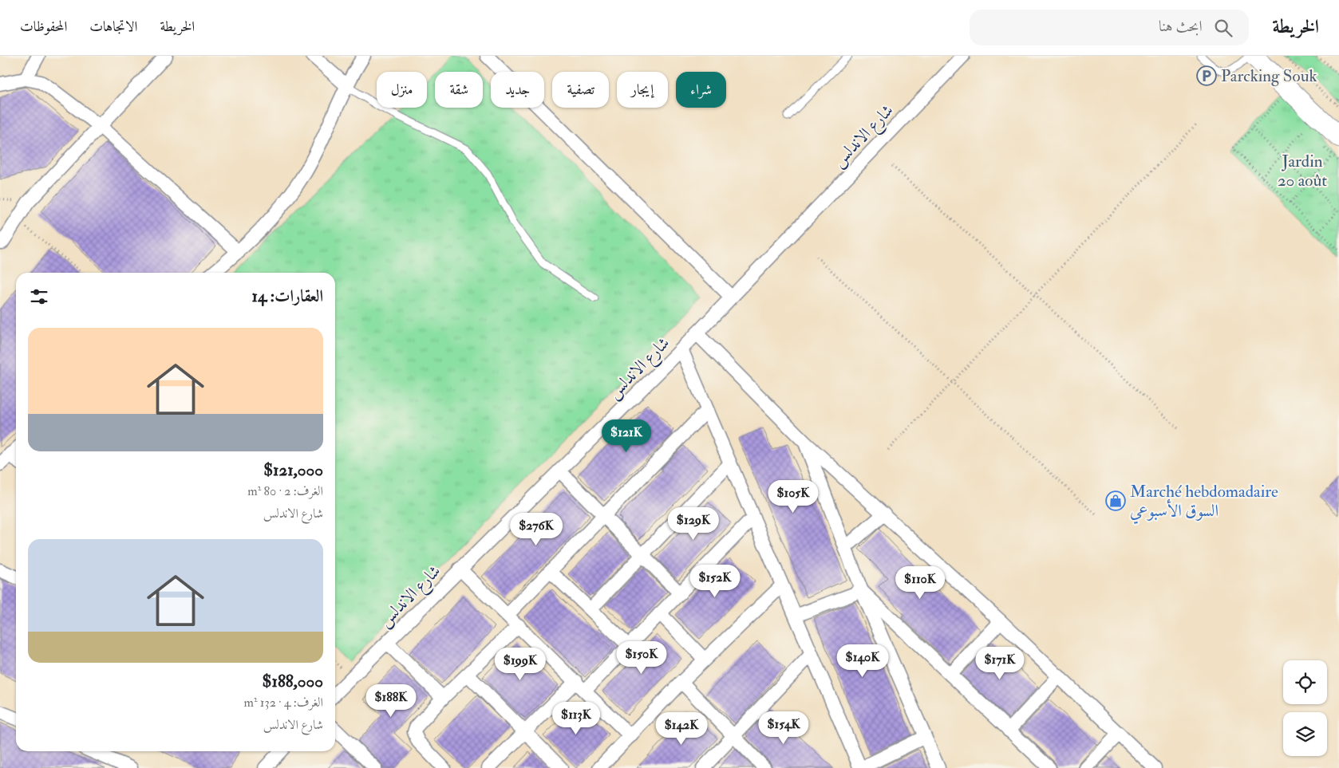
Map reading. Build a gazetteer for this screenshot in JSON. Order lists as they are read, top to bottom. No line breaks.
{"streets":{"street":["شارع الاندلس"]},"parks":["Jardin 20 août"],"places":{"parking":["Parcking Souk"],"shop":["Marché hebdomadaire السوق الأسبوعي"]},"page":{"header":"الخريطة","search":"ابحث هنا","nav":["الخريطة","الاتجاهات","المحفوظات"],"chip":["شراء","إيجار","تصفية","جديد","شقة","منزل"],"heading":"العقارات: 14","list":[{"name":"$121,000","note":"الغرف: 2 · 80 m² · شارع الاندلس"},{"name":"$188,000","note":"الغرف: 4 · 132 m² · شارع الاندلس"}],"price":["$121K","$105K","$129K","$276K","$152K","$110K","$150K","$140K","$171K","$199K","$188K","$113K","$154K","$142K"]}}
